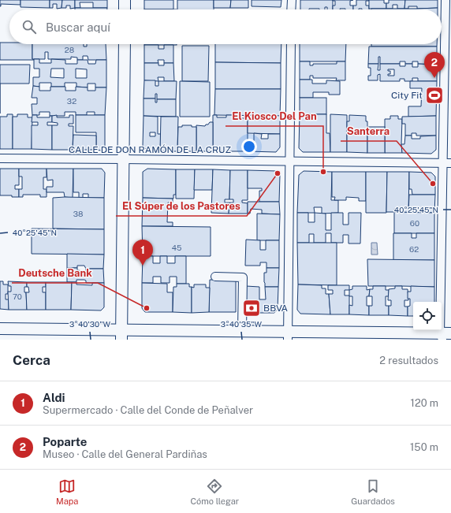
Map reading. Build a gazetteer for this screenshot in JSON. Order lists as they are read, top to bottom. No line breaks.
{"streets":{"street":["CALLE DE DON RAMÓN DE LA CRUZ"]},"places":{"sports":["City Fit"],"other":["El Kiosco Del Pan","El Súper de los Pastores","Santerra","Deutsche Bank"],"bank":["BBVA"]},"house_numbers":["28","32","38","60","45","62","70"],"page":{"search":"Buscar aquí","pins":["2","1"],"heading":["Cerca","2 resultados"],"list":[{"mark":"1","name":"Aldi","note":"Supermercado · Calle del Conde de Peñalver","value":"120 m"},{"mark":"2","name":"Poparte","note":"Museo · Calle del General Pardiñas","value":"150 m"}],"nav":["Mapa","Cómo llegar","Guardados"]},"coordinates":["40°25'45\"N","3°40'30\"W","3°40'35\"W"]}
